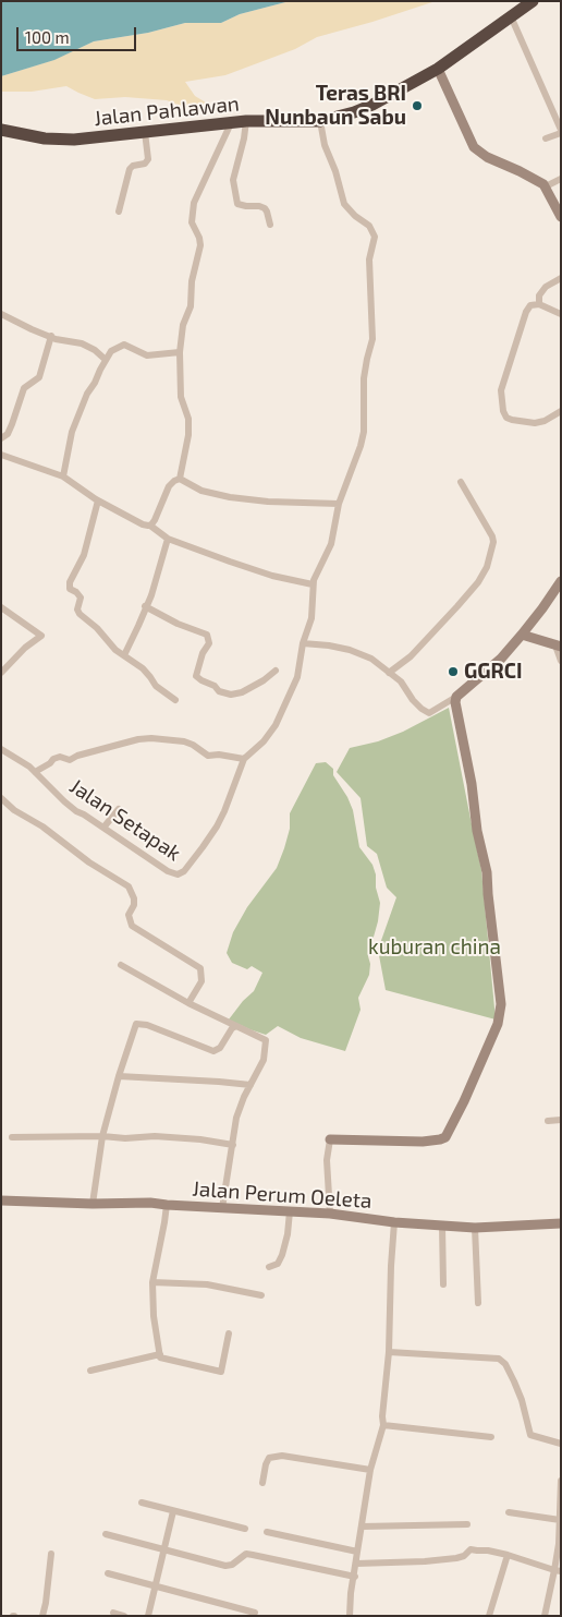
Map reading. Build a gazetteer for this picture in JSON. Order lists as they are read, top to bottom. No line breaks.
{"streets":{"highway":["Jalan Pahlawan"],"street":["Jalan Setapak","Jalan Perum Oeleta"]},"crossings":[["Jalan Pahlawan","Jalan Setapak"]],"parks":["kuburan china"],"places":["Teras BRI Nunbaun Sabu","GGRCI"],"scale_bar":"100 m"}
